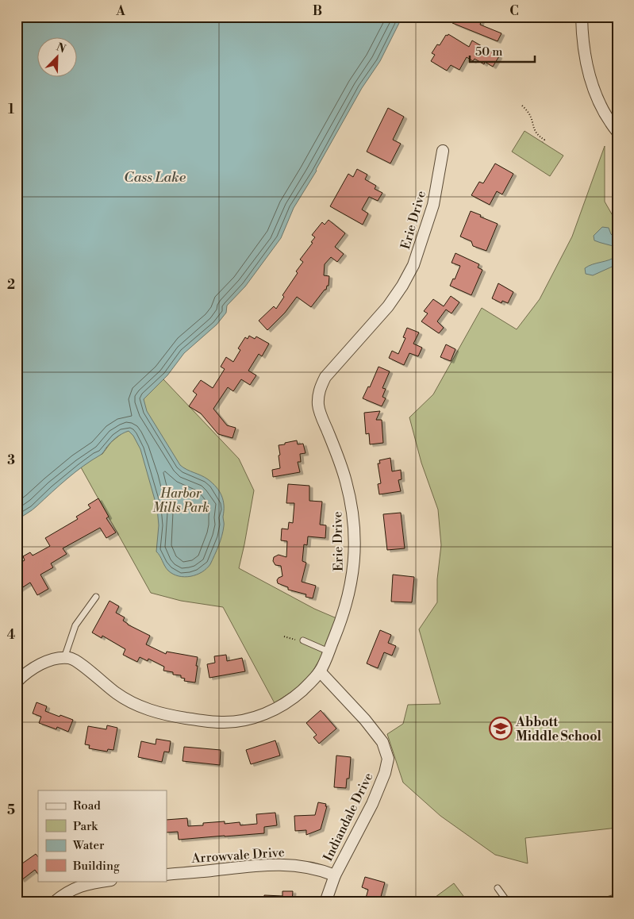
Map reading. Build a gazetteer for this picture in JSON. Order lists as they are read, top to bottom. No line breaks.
{"streets":{"street":["Erie Drive","Indiandale Drive","Arrowvale Drive"]},"crossings":[["Erie Drive","Indiandale Drive"],["Indiandale Drive","Arrowvale Drive"]],"water":["Cass Lake"],"parks":["Harbor Mills Park"],"places":{"school or university":["Abbott Middle School"]},"legend":["Road","Park","Water","Building"],"scale_bar":"50 m","north":"top right","grid":{"columns":["A","B","C"],"rows":["1","2","3","4","5"]}}
